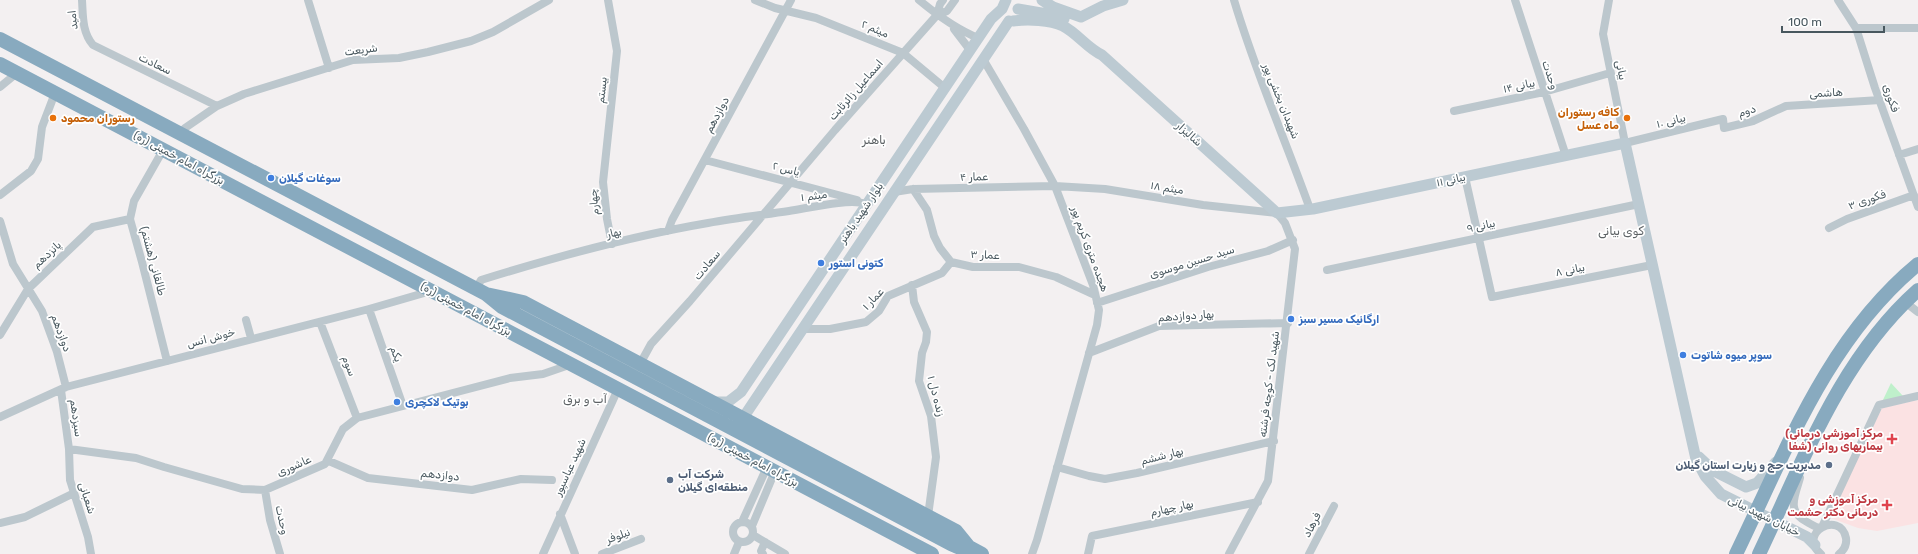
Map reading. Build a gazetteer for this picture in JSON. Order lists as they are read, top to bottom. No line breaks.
{"streets":{"highway":["بزرگراه امام خمینی (ره)"],"street":["امید","میثم ۲","شریعت","سعادت","بیانی","وحدت","بیانی ۱۴","بیستم","اسماعیل زائرثابت","هاشمی","فکوری","شهیدان بخشی پور","دوم","دوازدهم","بیانی ۱۰","شالیزار","یاس ۲","عمار ۴","بیانی ۱۱","میثم ۱۸","میثم ۱","فکوری ۳","چهارم","بلوار شهید باهنر","بیانی ۹","بهار","هجده متری کریم پور","پانزدهم","عمار ۳","طالقانی (هشتم)","سید حسین موسوی","بیانی ۸","عمار ۱","بهار دوازدهم","خوش انس","یکم","سوم","شهید لک - کوچه فرشته","زنده دل ۱","سیزدهم","بهار ششم","عاشوری","شهید عباسپور","شعبانی","بهار چهارم","خیابان شهید بیانی","فرهاد","نیلوفر"]},"crossings":[["امید","سعادت"],["میثم ۲","اسماعیل زائرثابت"],["میثم ۲","دوازدهم"],["میثم ۲","بلوار شهید باهنر"],["شریعت","سعادت"],["شریعت","بزرگراه امام خمینی (ره)"],["سعادت","اسماعیل زائرثابت"],["سعادت","بزرگراه امام خمینی (ره)"],["سعادت","یاس ۲"],["سعادت","میثم ۱"],["سعادت","بهار"],["بیانی","بیانی ۱۴"],["بیانی","بیانی ۱۰"],["بیانی","بیانی ۱۱"],["وحدت","بیانی ۱۴"],["وحدت","بیانی ۱۱"],["وحدت","عاشوری"],["بیستم","چهارم"],["اسماعیل زائرثابت","یاس ۲"],["هاشمی","فکوری"],["هاشمی","دوم"],["فکوری","فکوری ۳"],["شهیدان بخشی پور","بیانی ۱۱"],["دوم","بیانی ۱۰"],["دوازدهم","یاس ۲"],["دوازدهم","بهار"],["دوازدهم","پانزدهم"],["دوازدهم","خوش انس"],["دوازدهم","سیزدهم"],["دوازدهم","عاشوری"],["بیانی ۱۰","بیانی ۱۱"],["شالیزار","بیانی ۱۱"],["شالیزار","میثم ۱۸"],["شالیزار","بلوار شهید باهنر"],["شالیزار","شهید لک - کوچه فرشته"],["بزرگراه امام خمینی (ره)","بلوار شهید باهنر"],["بزرگراه امام خمینی (ره)","بهار"],["بزرگراه امام خمینی (ره)","طالقانی (هشتم)"],["بزرگراه امام خمینی (ره)","خوش انس"],["بزرگراه امام خمینی (ره)","زنده دل ۱"],["بزرگراه امام خمینی (ره)","عاشوری"],["بزرگراه امام خمینی (ره)","شهید عباسپور"],["یاس ۲","میثم ۱"],["یاس ۲","بلوار شهید باهنر"],["عمار ۴","میثم ۱۸"],["عمار ۴","بلوار شهید باهنر"],["عمار ۴","هجده متری کریم پور"],["بیانی ۱۱","میثم ۱۸"],["بیانی ۱۱","شهید لک - کوچه فرشته"],["میثم ۱۸","هجده متری کریم پور"],["میثم ۱۸","شهید لک - کوچه فرشته"],["میثم ۱","بلوار شهید باهنر"],["میثم ۱","بهار"],["چهارم","بهار"],["بلوار شهید باهنر","هجده متری کریم پور"],["بلوار شهید باهنر","عمار ۱"],["بیانی ۹","بیانی ۸"],["هجده متری کریم پور","عمار ۳"],["هجده متری کریم پور","سید حسین موسوی"],["هجده متری کریم پور","بهار دوازدهم"],["هجده متری کریم پور","بهار ششم"],["پانزدهم","طالقانی (هشتم)"],["عمار ۳","عمار ۱"],["طالقانی (هشتم)","خوش انس"],["سید حسین موسوی","شهید لک - کوچه فرشته"],["عمار ۱","زنده دل ۱"],["بهار دوازدهم","شهید لک - کوچه فرشته"],["خوش انس","یکم"],["خوش انس","سوم"],["خوش انس","سیزدهم"],["یکم","عاشوری"],["سوم","عاشوری"],["شهید لک - کوچه فرشته","بهار ششم"],["شهید لک - کوچه فرشته","بهار چهارم"],["سیزدهم","عاشوری"],["سیزدهم","شعبانی"],["عاشوری","شعبانی"]],"districts":["باهنر","کوی بیانی","آب و برق"],"places":{"other":["رستوران محمود","کافه رستوران ماه عسل","سوغات گیلان","کتونی استور","ارگانیک مسیر سبز","سوپر میوه شاتوت","بوتیک لاکچری","مدیریت حج و زیارت استان گیلان","شرکت آب منطقه‌ای گیلان"],"health":["(مرکز آموزشی درمانی بیماریهای روانی (شفا","مرکز آموزشی و ‌درمانی دکتر حشمت"]},"scale_bar":"100 m"}
